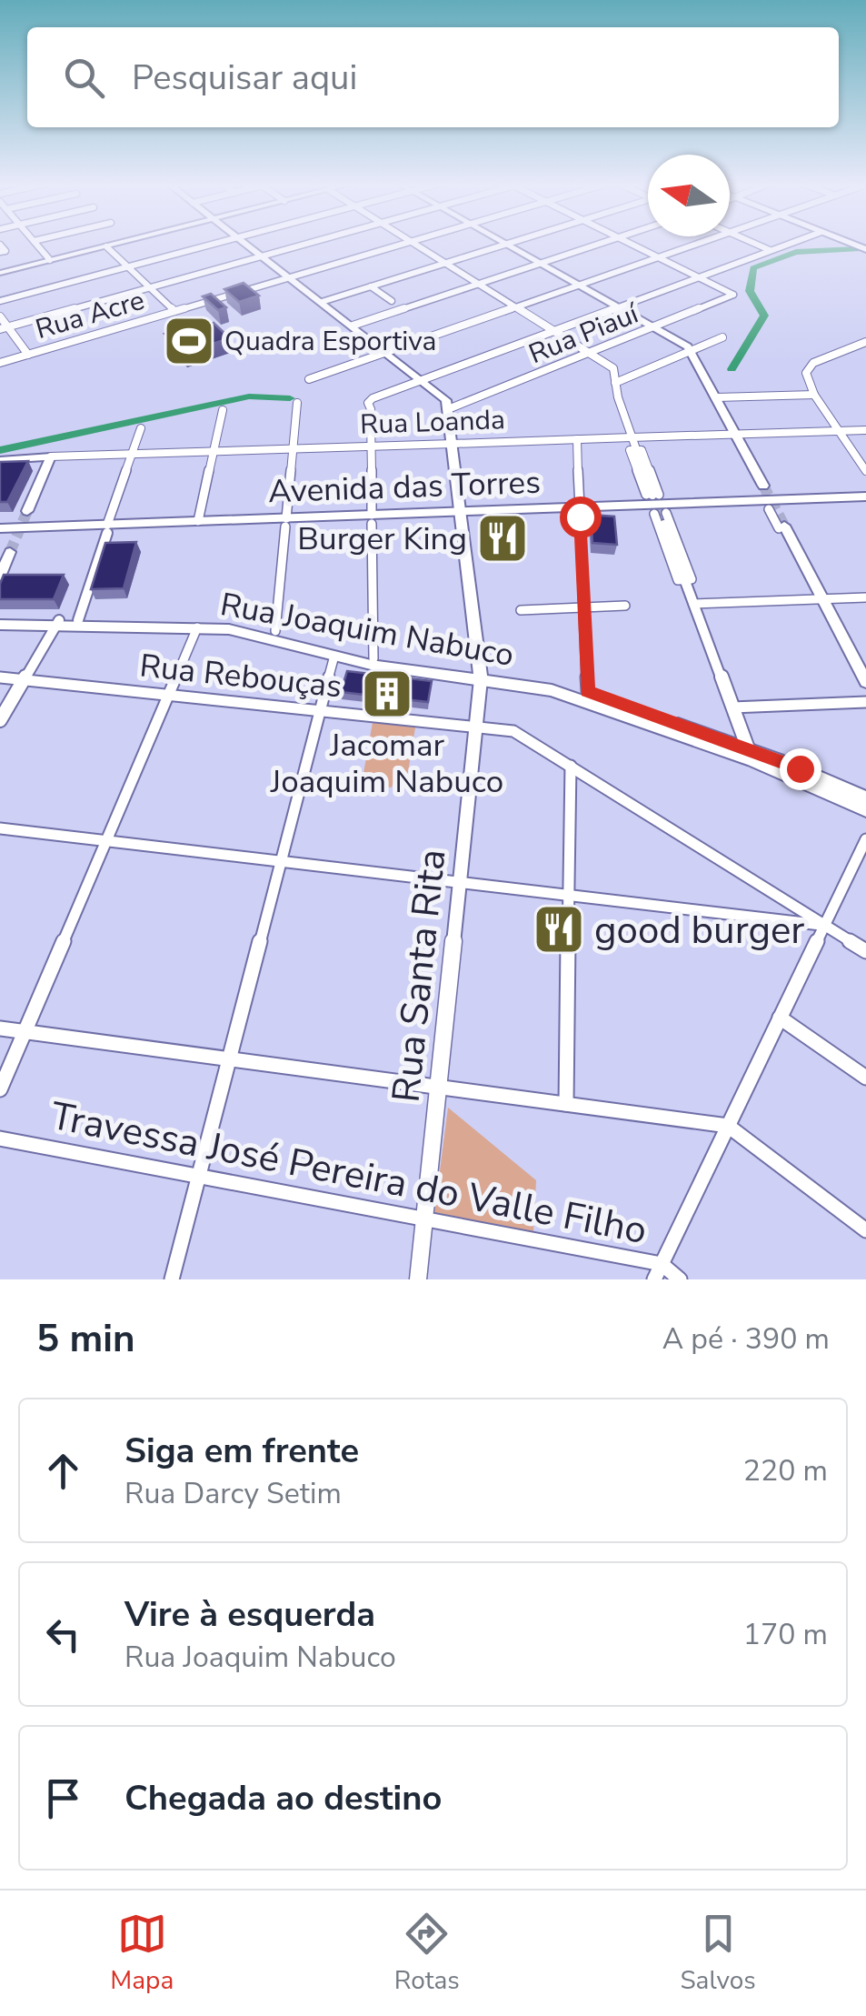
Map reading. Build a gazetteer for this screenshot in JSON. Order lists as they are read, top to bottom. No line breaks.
{"streets":{"main road":["Rua Loanda","Avenida das Torres","Rua Joaquim Nabuco"],"street":["Rua Acre","Rua Piauí","Rua Rebouças","Rua Santa Rita","Travessa José Pereira do Valle Filho"]},"crossings":[["Rua Joaquim Nabuco","Rua Santa Rita"],["Rua Rebouças","Rua Santa Rita"],["Rua Santa Rita","Travessa José Pereira do Valle Filho"]],"places":{"sports":["Quadra Esportiva"],"restaurant":["Burger King","good burger"],"building":["Jacomar Joaquim Nabuco"]},"north":"left","page":{"search":"Pesquisar aqui","heading":["5 min","A pé · 390 m"],"list":[["Siga em frente","Rua Darcy Setim","220 m"],["Vire à esquerda","Rua Joaquim Nabuco","170 m"],"Chegada ao destino"],"nav":["Mapa","Rotas","Salvos"]}}
